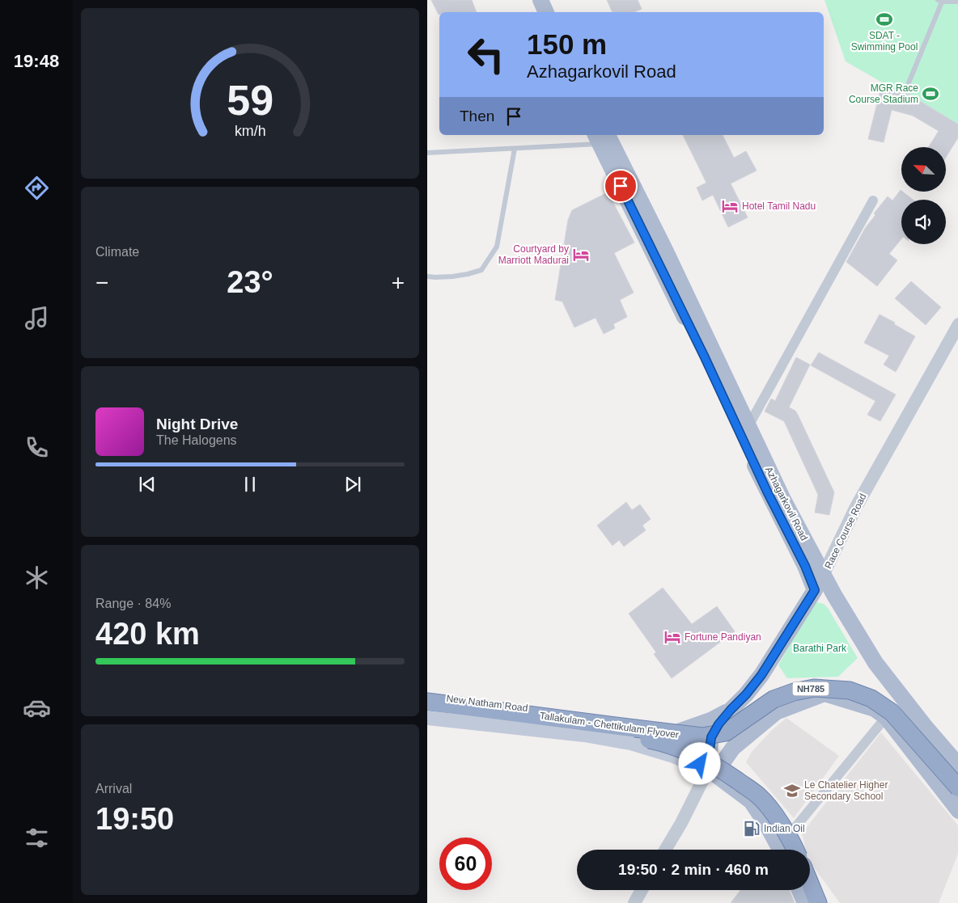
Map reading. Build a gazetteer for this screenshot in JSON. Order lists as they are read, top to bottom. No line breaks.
{"streets":{"highway":["NH785","Tallakulam - Chettikulam Flyover"],"main road":["Azhagarkovil Road","Race Course Road","New Natham Road"]},"crossings":[["Azhagarkovil Road","Race Course Road"],["Race Course Road","New Natham Road"]],"parks":["Barathi Park"],"places":{"sports":["SDAT - Swimming Pool","MGR Race Course Stadium"],"hotel":["Hotel Tamil Nadu","Courtyard by Marriott Madurai","Fortune Pandiyan"],"school or university":["Le Chatelier Higher Secondary School"],"fuel station":["Indian Oil"]},"north":"top left","page":{"tabs":"19:48","turn":["150 m","Azhagarkovil Road"],"then":"Then","tile":["Climate",["Range · 84%","420 km"],["Arrival","19:50"]],"heat":["−","23°","+"],"song":["Night Drive","The Halogens"],"limit":"60","trip":"19:50 · 2 min · 460 m","gauge":["59","km/h"]}}
